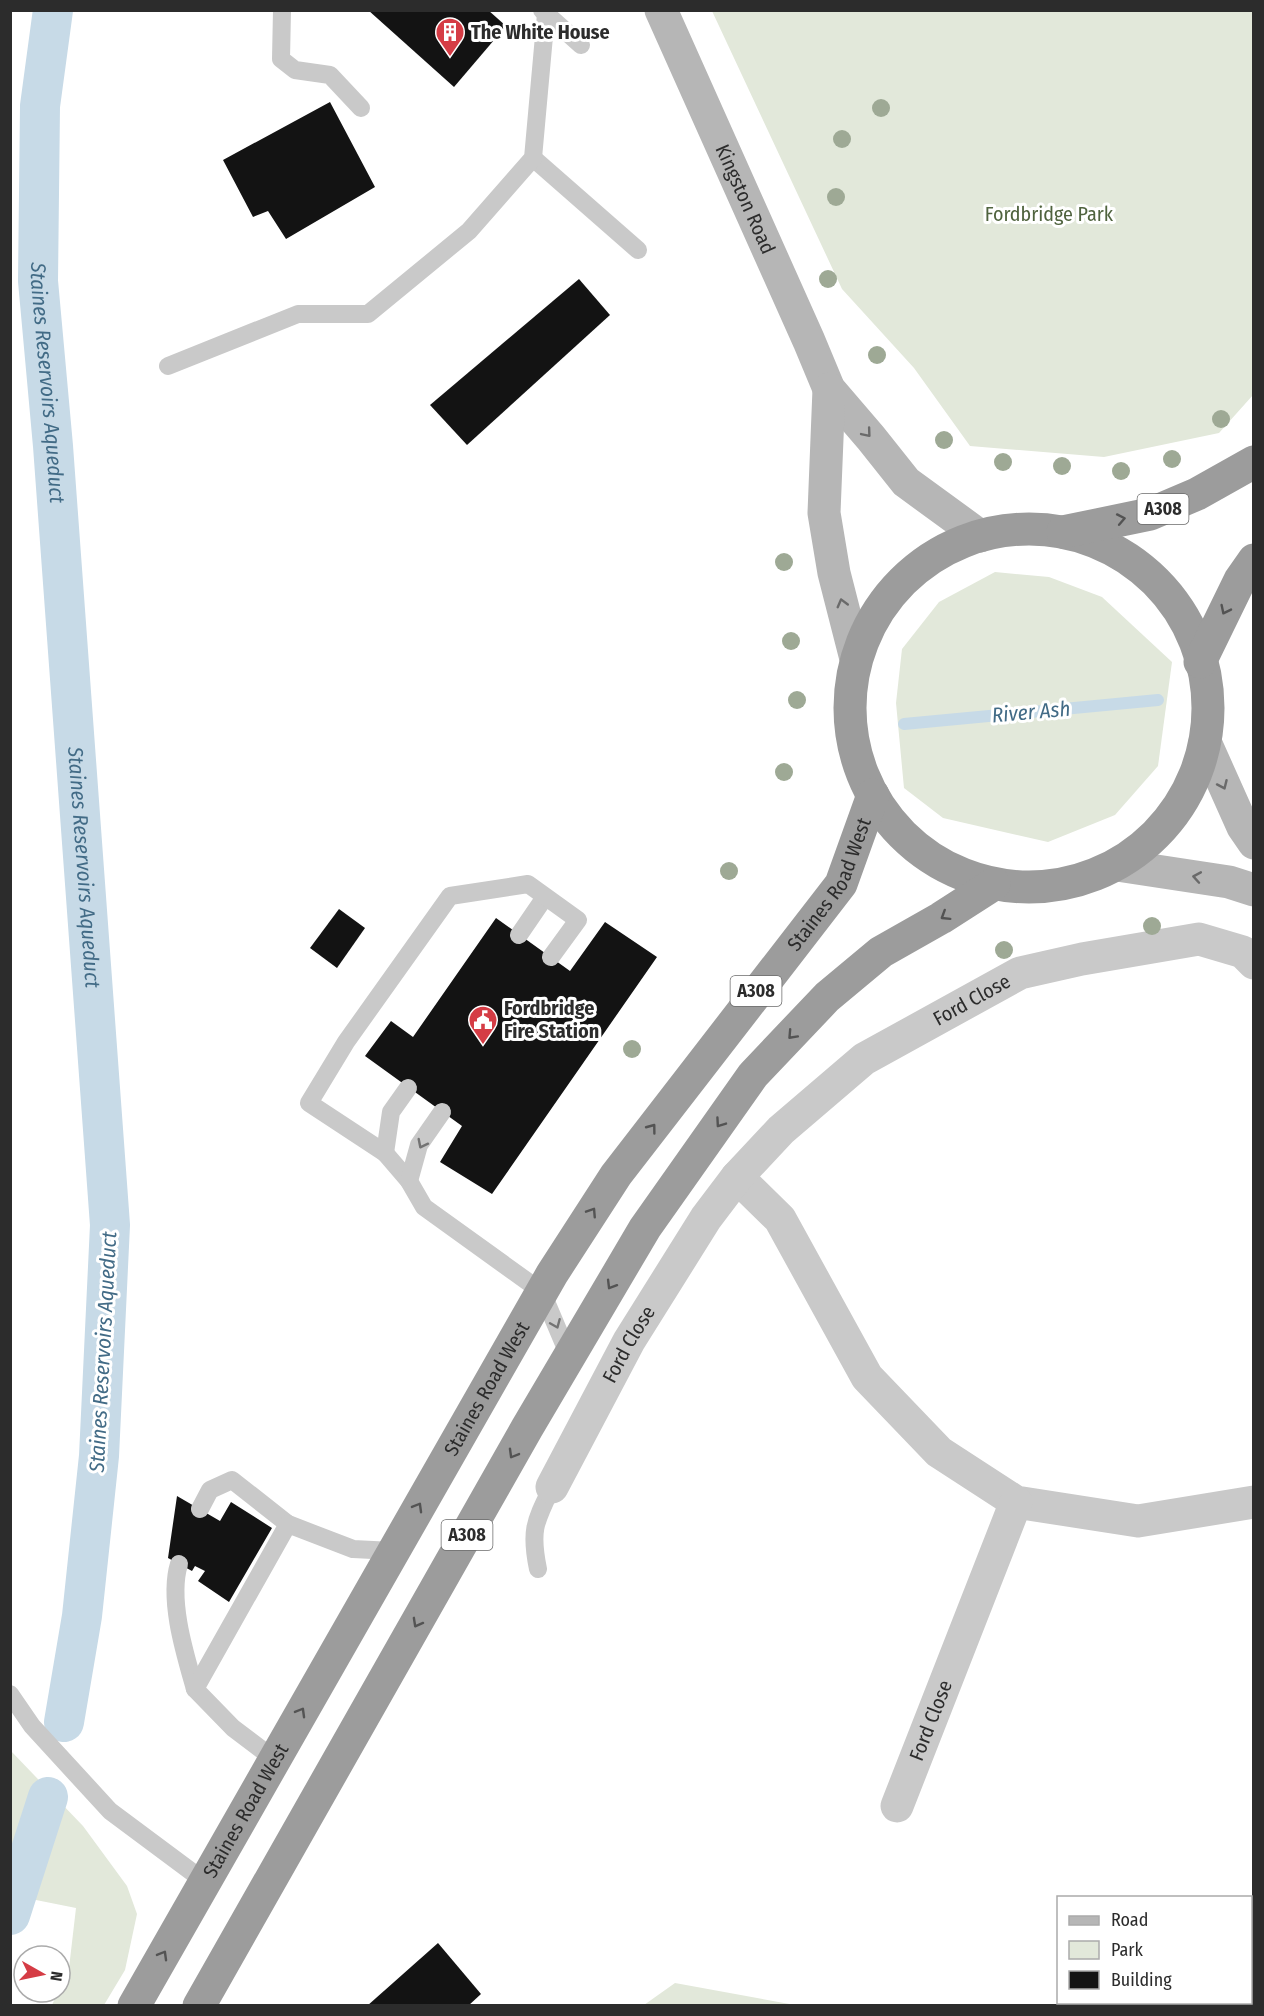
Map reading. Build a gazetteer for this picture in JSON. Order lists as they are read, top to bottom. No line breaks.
{"streets":{"highway":["A308","Staines Road West"],"main road":["Kingston Road"],"street":["Ford Close"]},"water":["Staines Reservoirs Aqueduct","River Ash"],"parks":["Fordbridge Park"],"places":{"building":["The White House"],"public building":["Fordbridge Fire Station"]},"legend":["Road","Park","Building"],"north":"right"}
